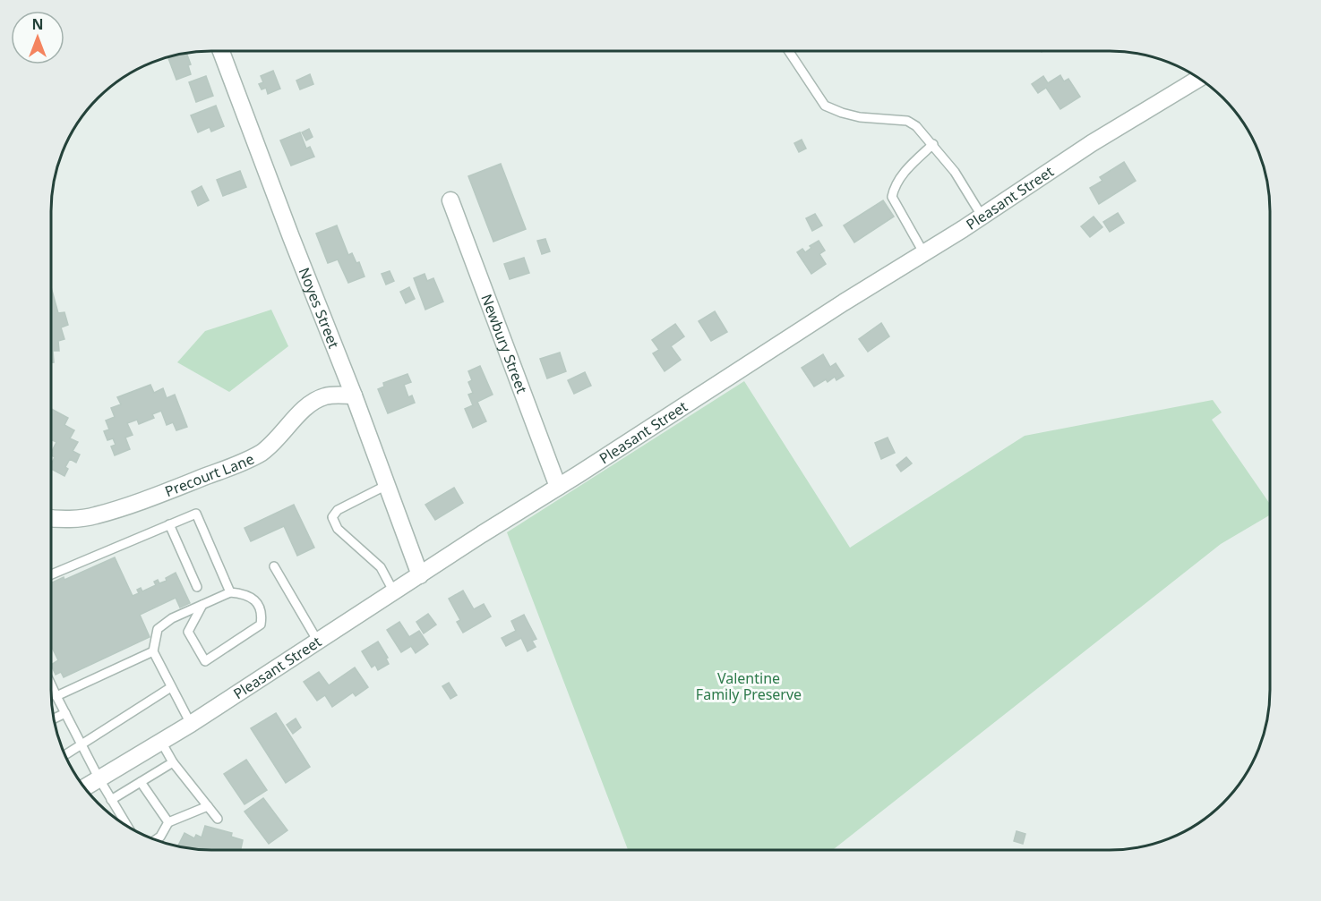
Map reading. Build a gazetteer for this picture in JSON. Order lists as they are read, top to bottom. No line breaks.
{"streets":{"street":["Pleasant Street","Noyes Street","Newbury Street","Precourt Lane"]},"crossings":[["Pleasant Street","Noyes Street"],["Pleasant Street","Newbury Street"],["Noyes Street","Precourt Lane"]],"parks":["Valentine Family Preserve"],"north":"top"}
